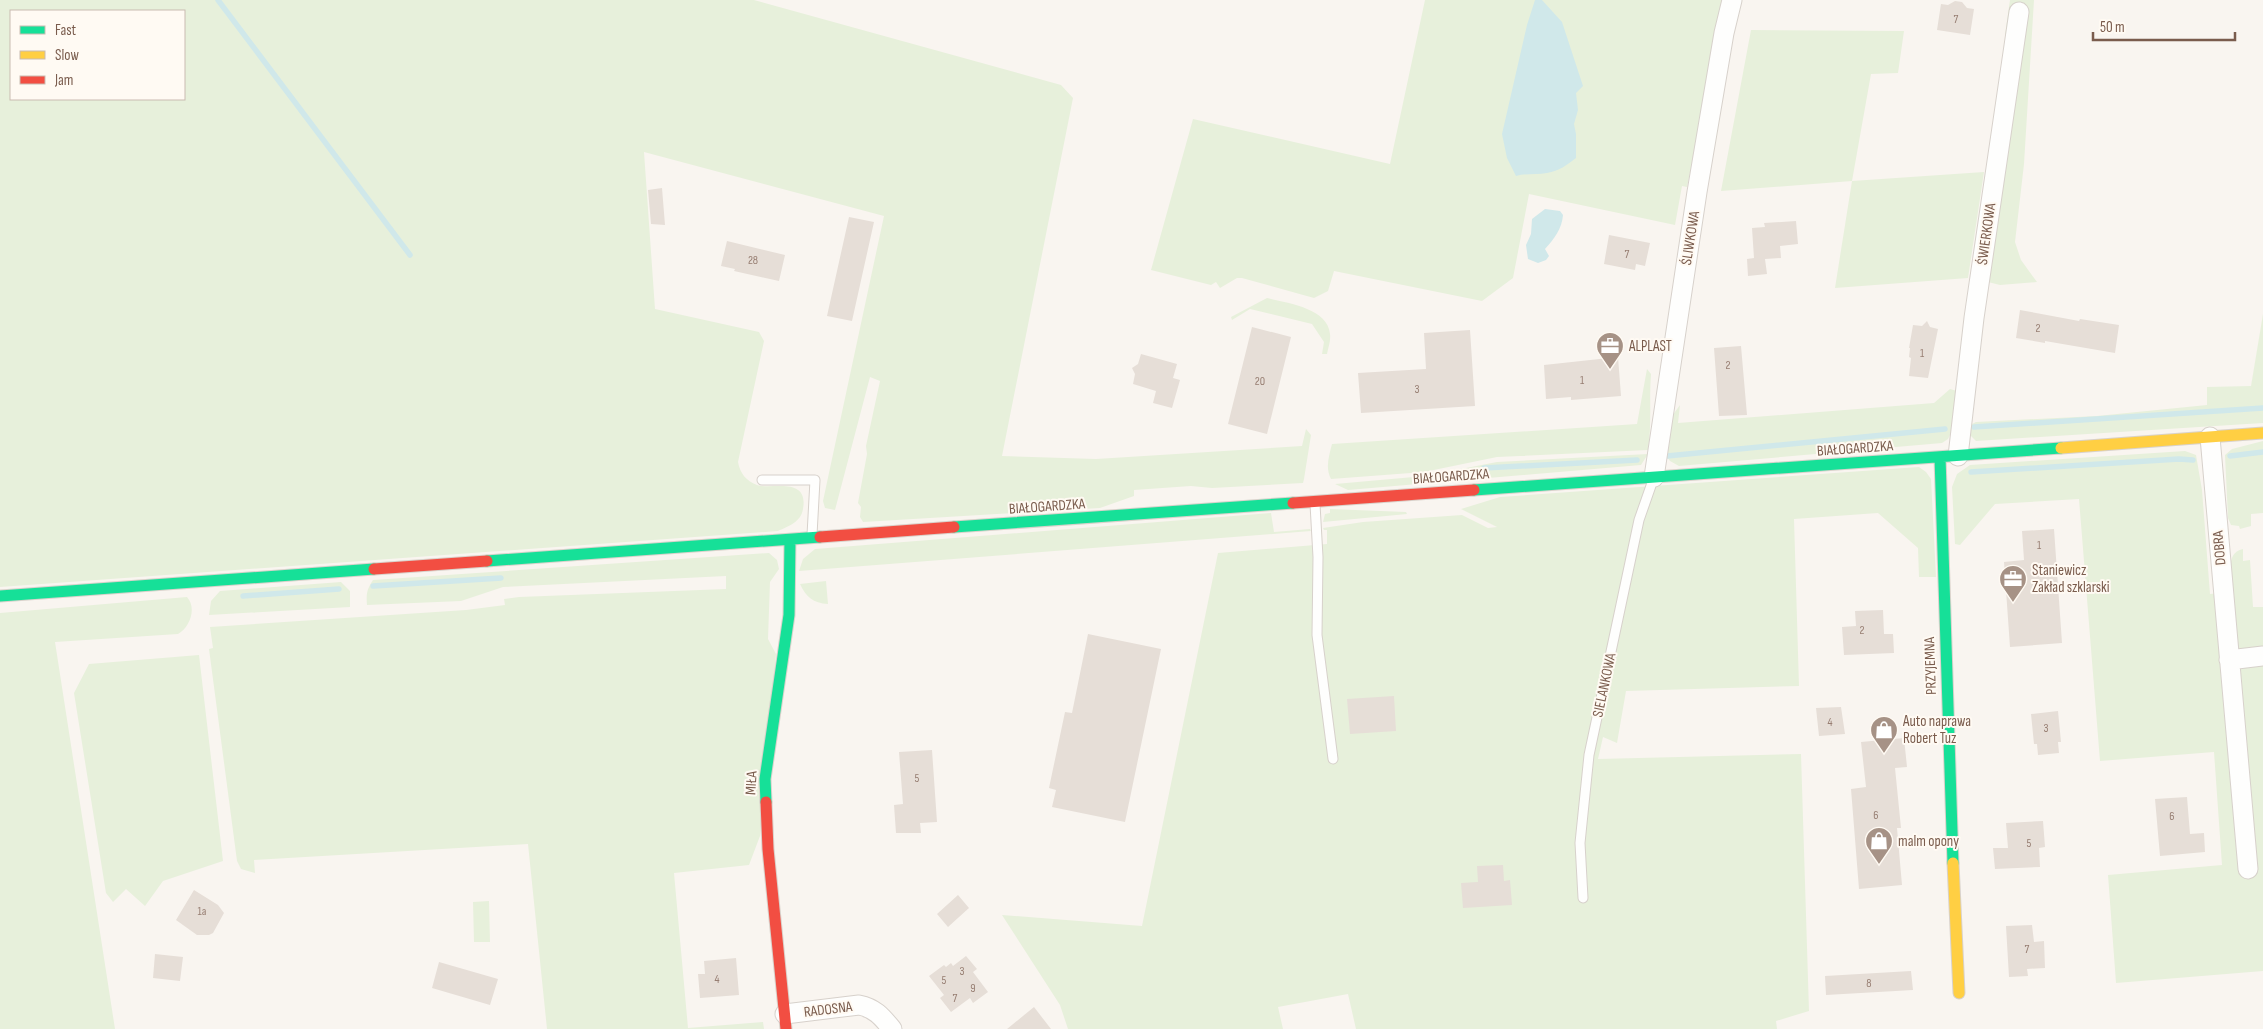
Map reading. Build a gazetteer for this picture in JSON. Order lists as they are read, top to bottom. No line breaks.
{"streets":{"main road":["BIAŁOGARDZKA","PRZYJEMNA","MIŁA"],"street":["ŚWIERKOWA","ŚLIWKOWA","DOBRA","RADOSNA"],"lane":["SIELANKOWA"]},"crossings":[["ŚWIERKOWA","BIAŁOGARDZKA"],["ŚWIERKOWA","PRZYJEMNA"],["ŚLIWKOWA","BIAŁOGARDZKA"],["ŚLIWKOWA","SIELANKOWA"],["BIAŁOGARDZKA","DOBRA"],["BIAŁOGARDZKA","PRZYJEMNA"],["BIAŁOGARDZKA","SIELANKOWA"],["BIAŁOGARDZKA","MIŁA"],["MIŁA","RADOSNA"]],"places":{"office":["ALPLAST","Staniewicz Zakład szklarski"],"shop":["Auto naprawa Robert Tuz","malm opony"]},"house_numbers":["7","7","28","2","1","2","1","20","3","1","2","4","3","5","6","6","5","1a","7","3","4","5","8","9","7"],"legend":["Fast","Slow","Jam"],"scale_bar":"50 m"}
